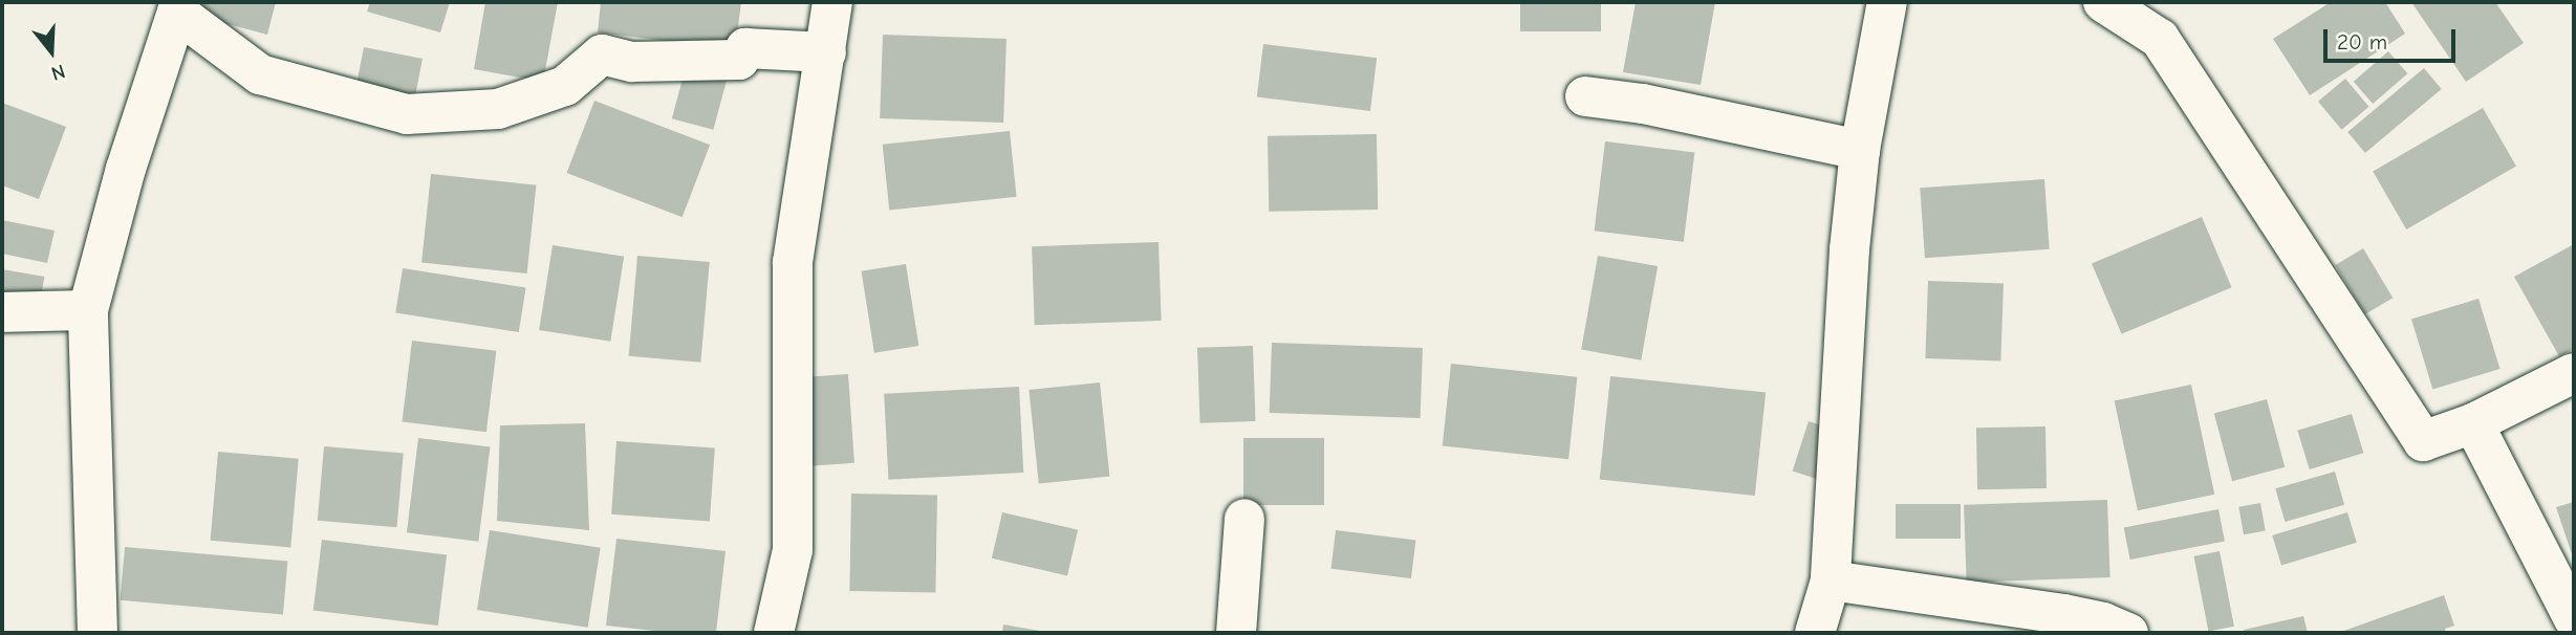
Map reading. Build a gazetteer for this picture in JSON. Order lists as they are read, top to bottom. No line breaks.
{"scale_bar":"20 m","north":"bottom"}
